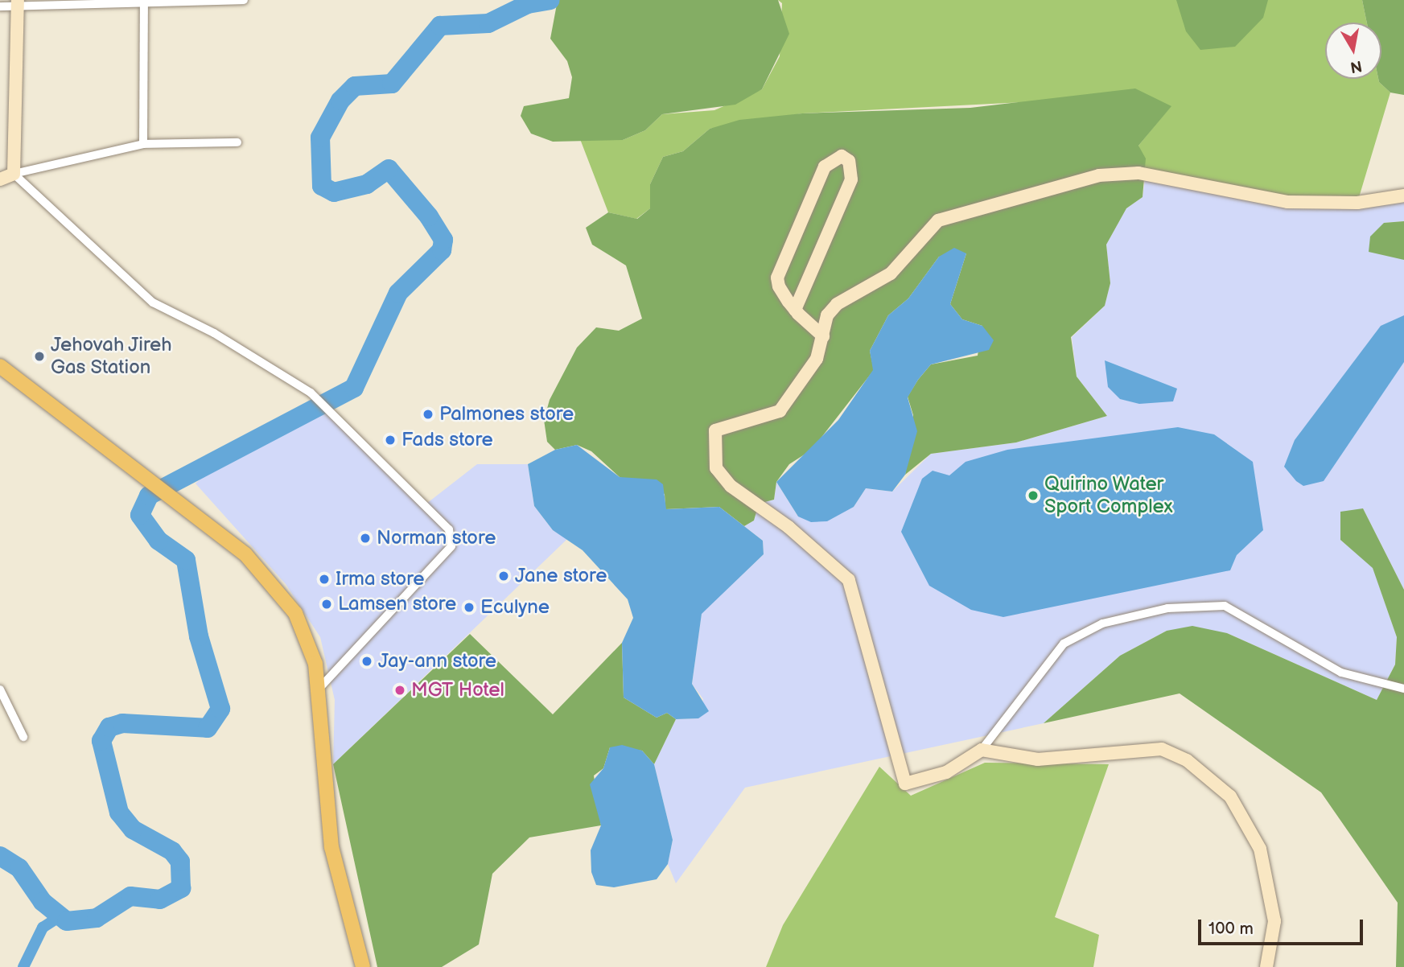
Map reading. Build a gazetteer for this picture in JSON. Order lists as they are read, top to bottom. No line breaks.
{"places":["Jehovah Jireh Gas Station","Palmones store","Fads store","Quirino Water Sport Complex","Norman store","Jane store","Irma store","Lamsen store","Eculyne","Jay-ann store","MGT Hotel"],"scale_bar":"100 m","north":"bottom"}
